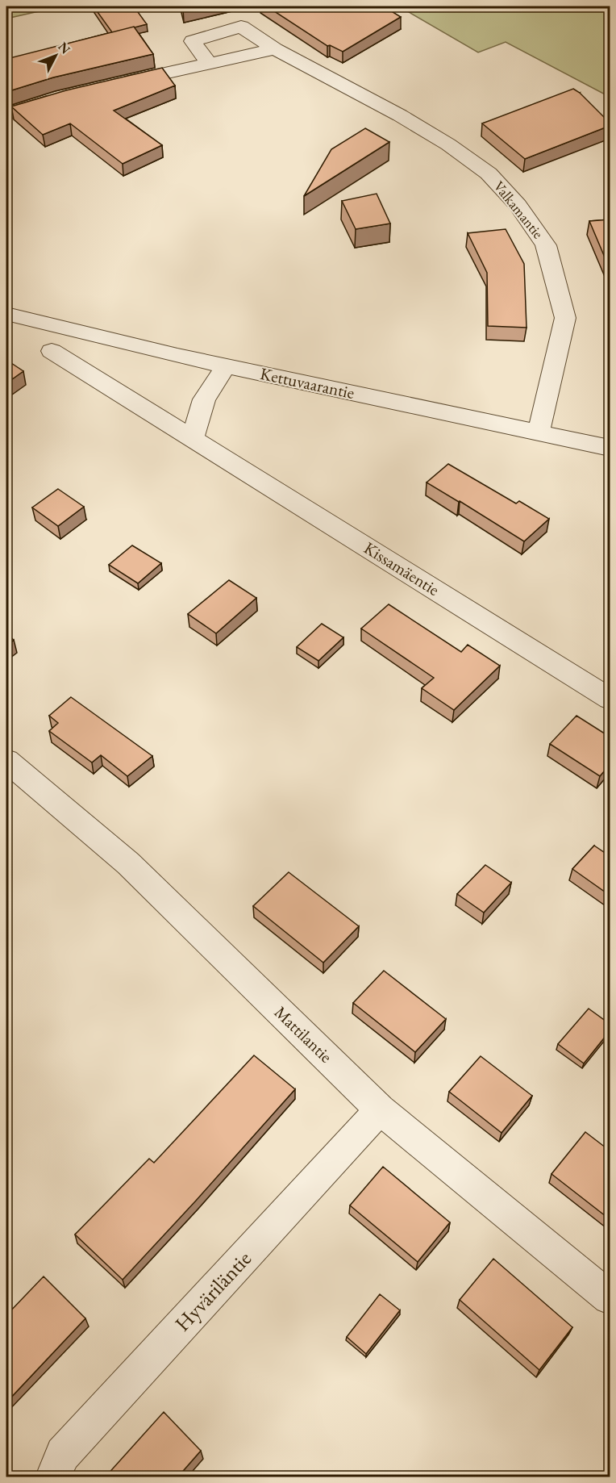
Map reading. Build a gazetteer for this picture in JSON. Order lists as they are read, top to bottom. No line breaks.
{"streets":{"street":["Valkamantie","Kettuvaarantie","Kissamäentie","Mattilantie","Hyväriläntie"]},"crossings":[["Valkamantie","Kettuvaarantie"],["Mattilantie","Hyväriläntie"]],"north":"top right"}
